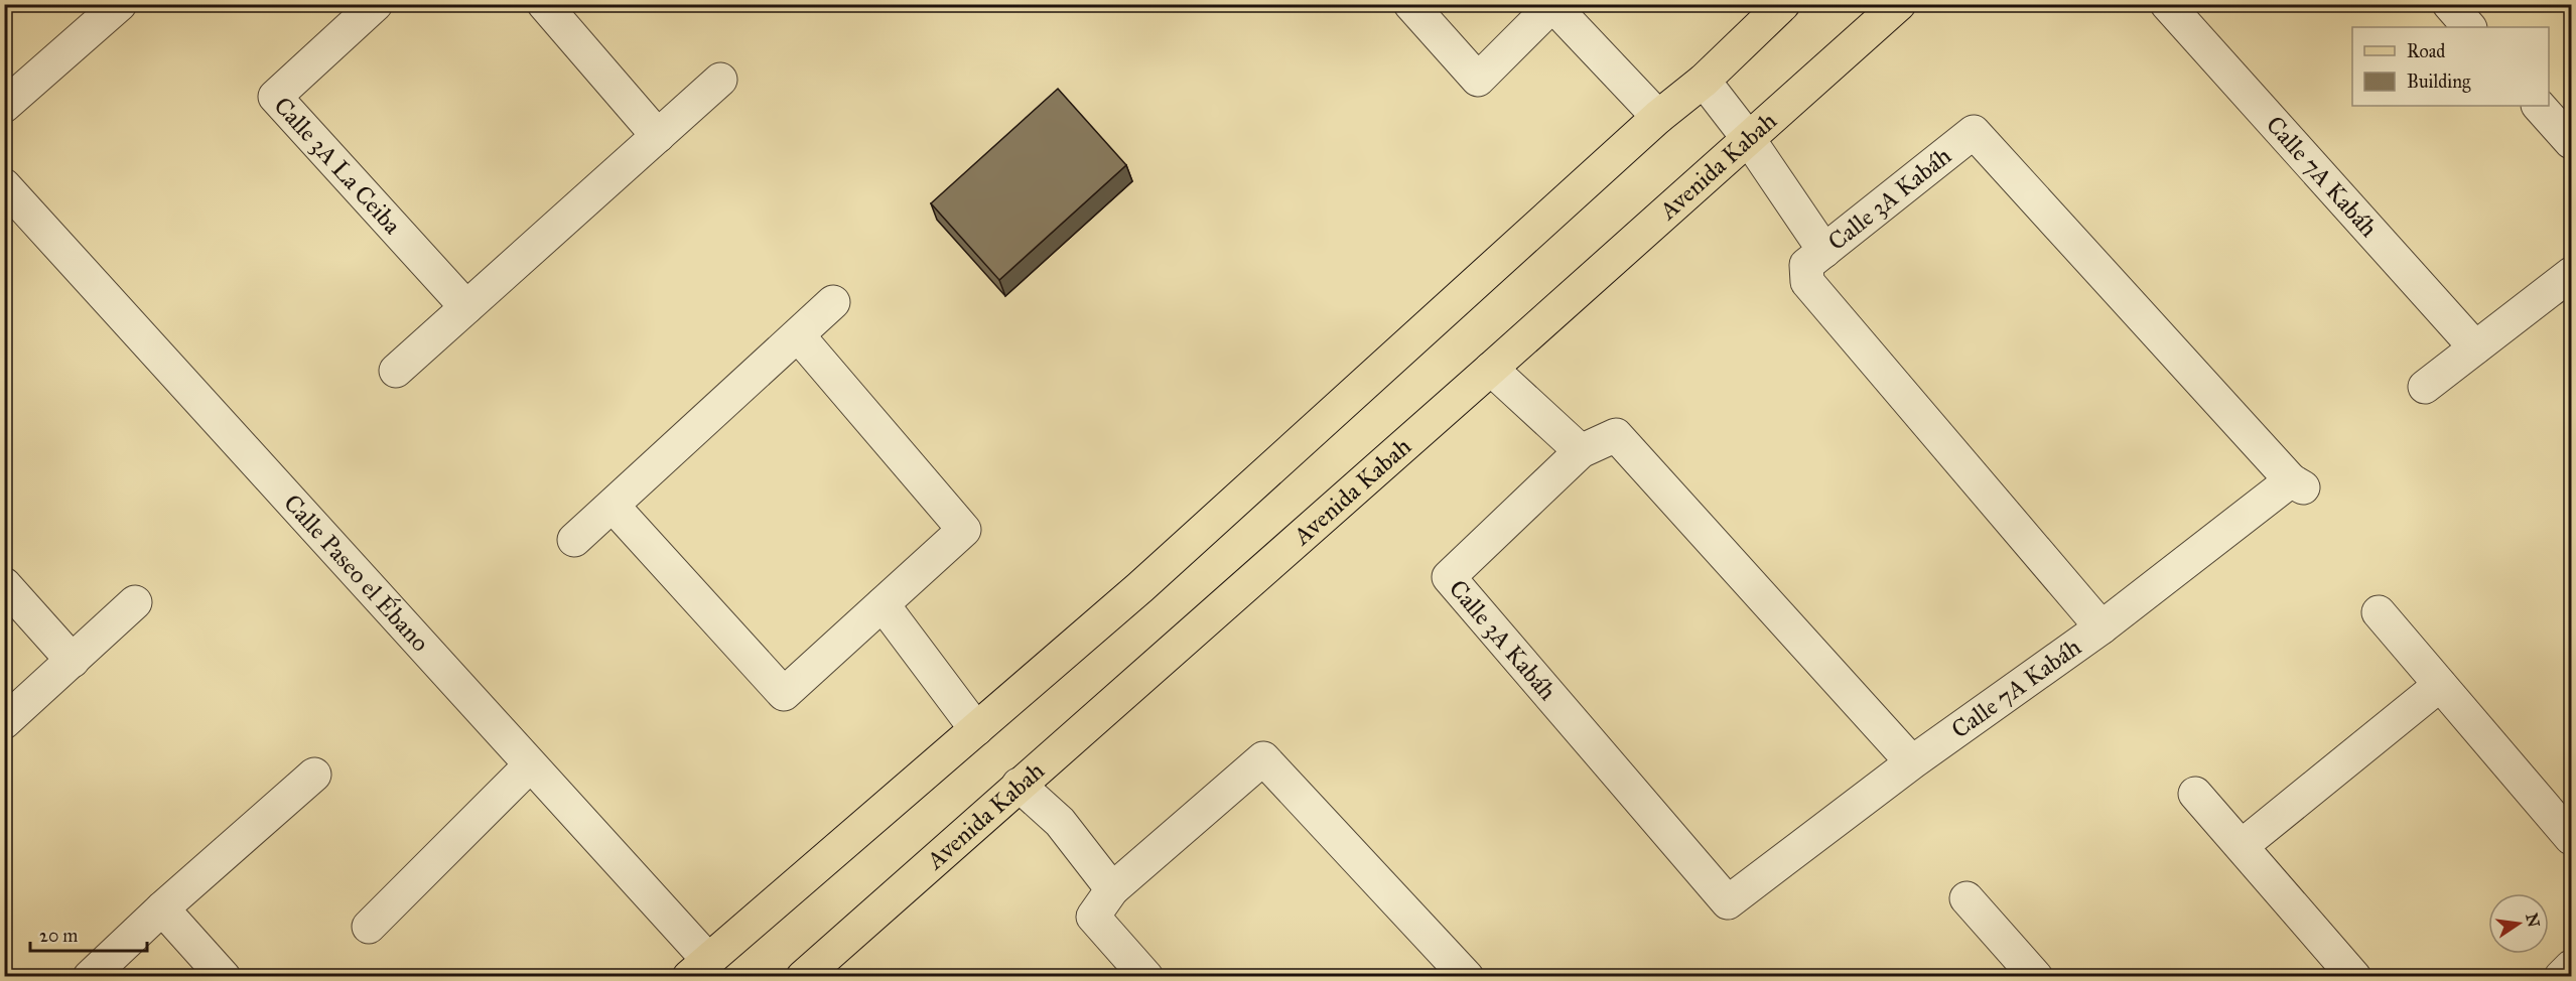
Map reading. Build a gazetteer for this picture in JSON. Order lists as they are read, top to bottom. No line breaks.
{"streets":{"main road":["Avenida Kabah"],"street":["Calle 3A La Ceiba","Calle 7A Kabáh","Calle 3A Kabáh","Calle Paseo el Ébano"]},"crossings":[["Calle 7A Kabáh","Calle 3A Kabáh"]],"legend":["Road","Building"],"scale_bar":"20 m","north":"right"}
